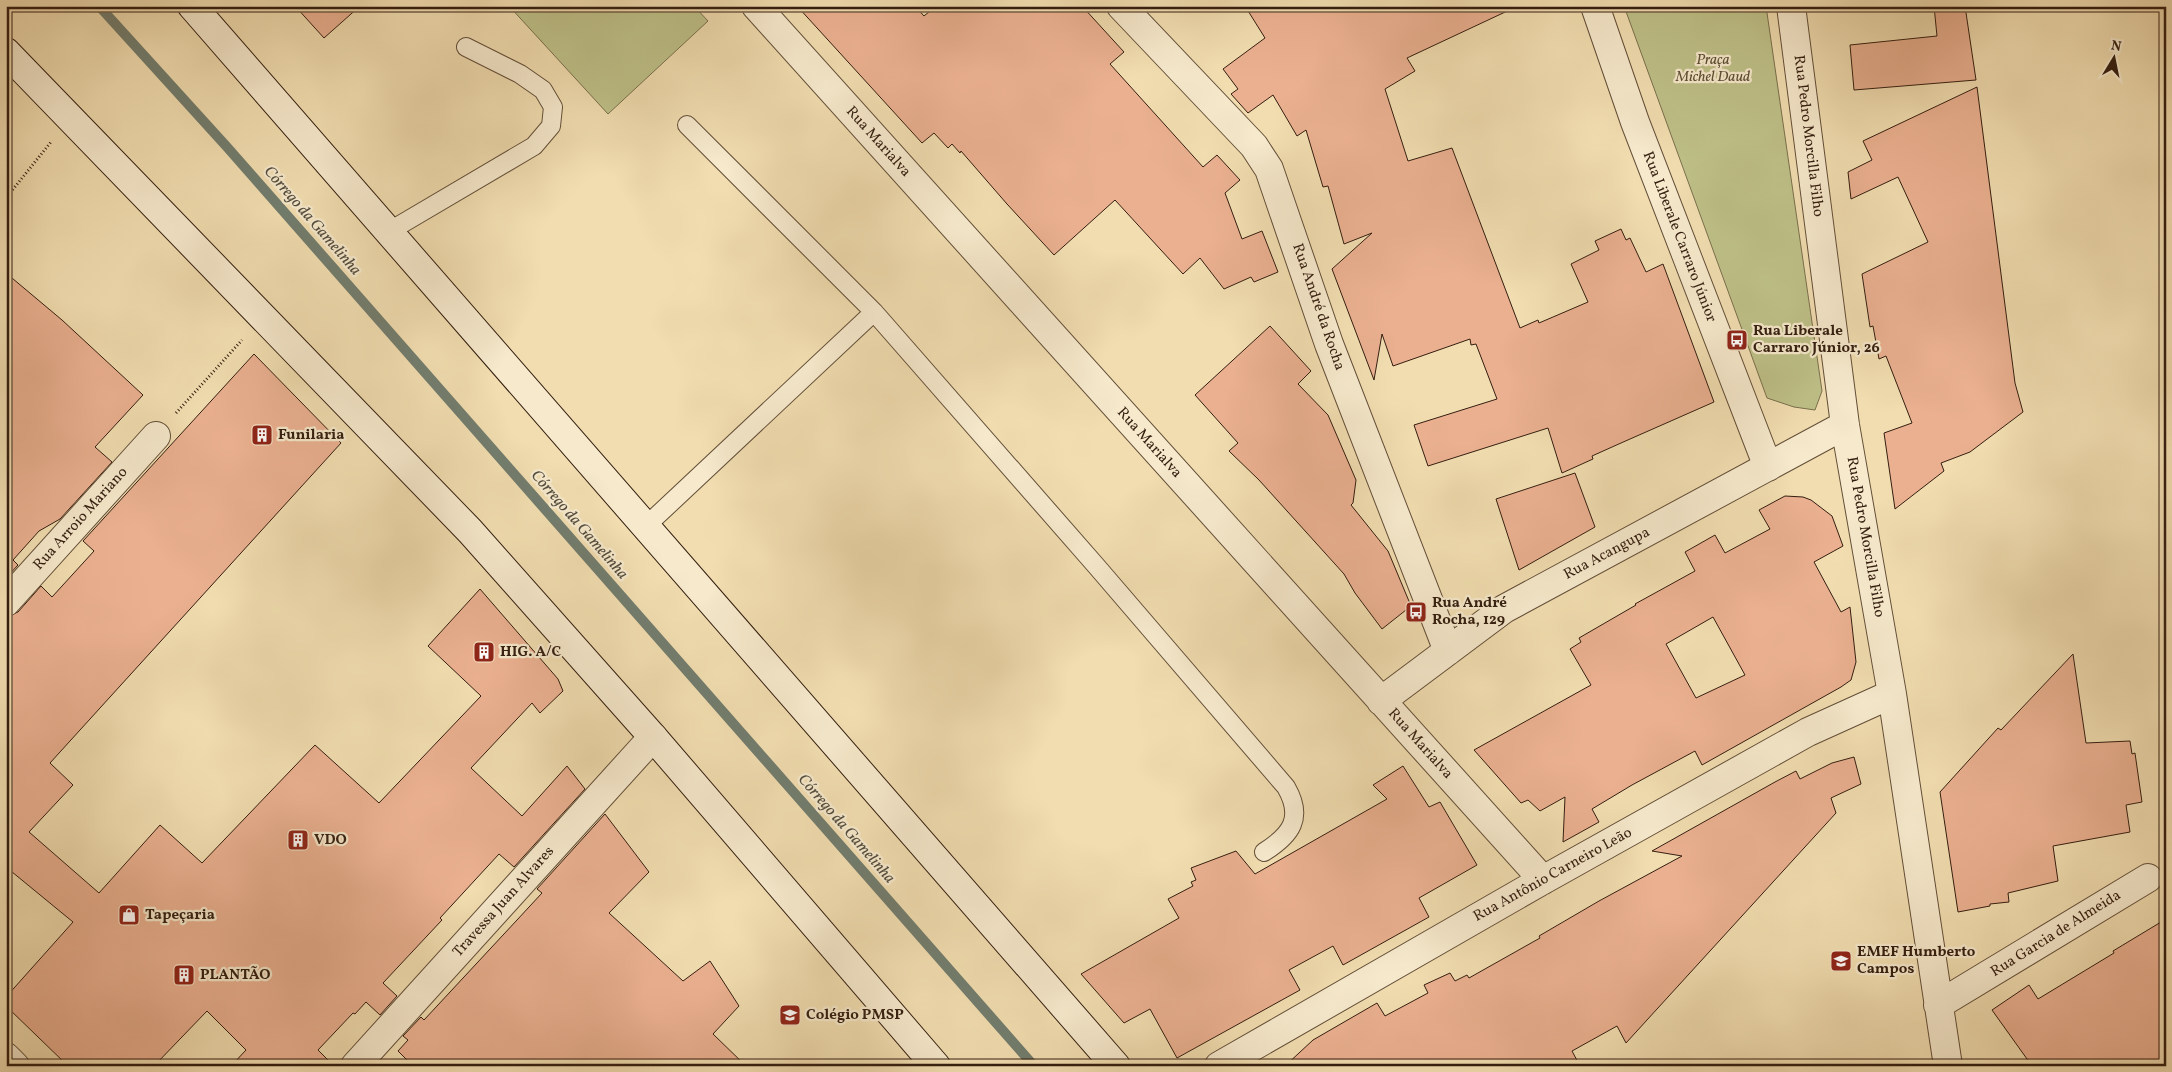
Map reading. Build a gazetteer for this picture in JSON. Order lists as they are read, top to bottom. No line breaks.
{"streets":{"street":["Rua Pedro Morcilla Filho","Rua Marialva","Rua Liberale Carraro Júnior","Rua André da Rocha","Rua Arroio Mariano","Rua Acangupa","Rua Antônio Carneiro Leão","Travessa Juan Alvares","Rua Garcia de Almeida"]},"crossings":[["Rua Pedro Morcilla Filho","Rua Acangupa"],["Rua Pedro Morcilla Filho","Rua Antônio Carneiro Leão"],["Rua Pedro Morcilla Filho","Rua Garcia de Almeida"],["Rua Marialva","Rua Acangupa"],["Rua Marialva","Rua Antônio Carneiro Leão"],["Rua Liberale Carraro Júnior","Rua Acangupa"],["Rua André da Rocha","Rua Acangupa"]],"water":["Córrego da Gamelinha"],"parks":["Praça Michel Daud"],"places":{"bus stop":["Rua Liberale Carraro Júnior, 26","Rua André Rocha, 129"],"building":["Funilaria","HIG. A/C","VDO","PLANTÃO"],"shop":["Tapeçaria"],"school or university":["EMEF Humberto Campos","Colégio PMSP"]},"north":"top"}
